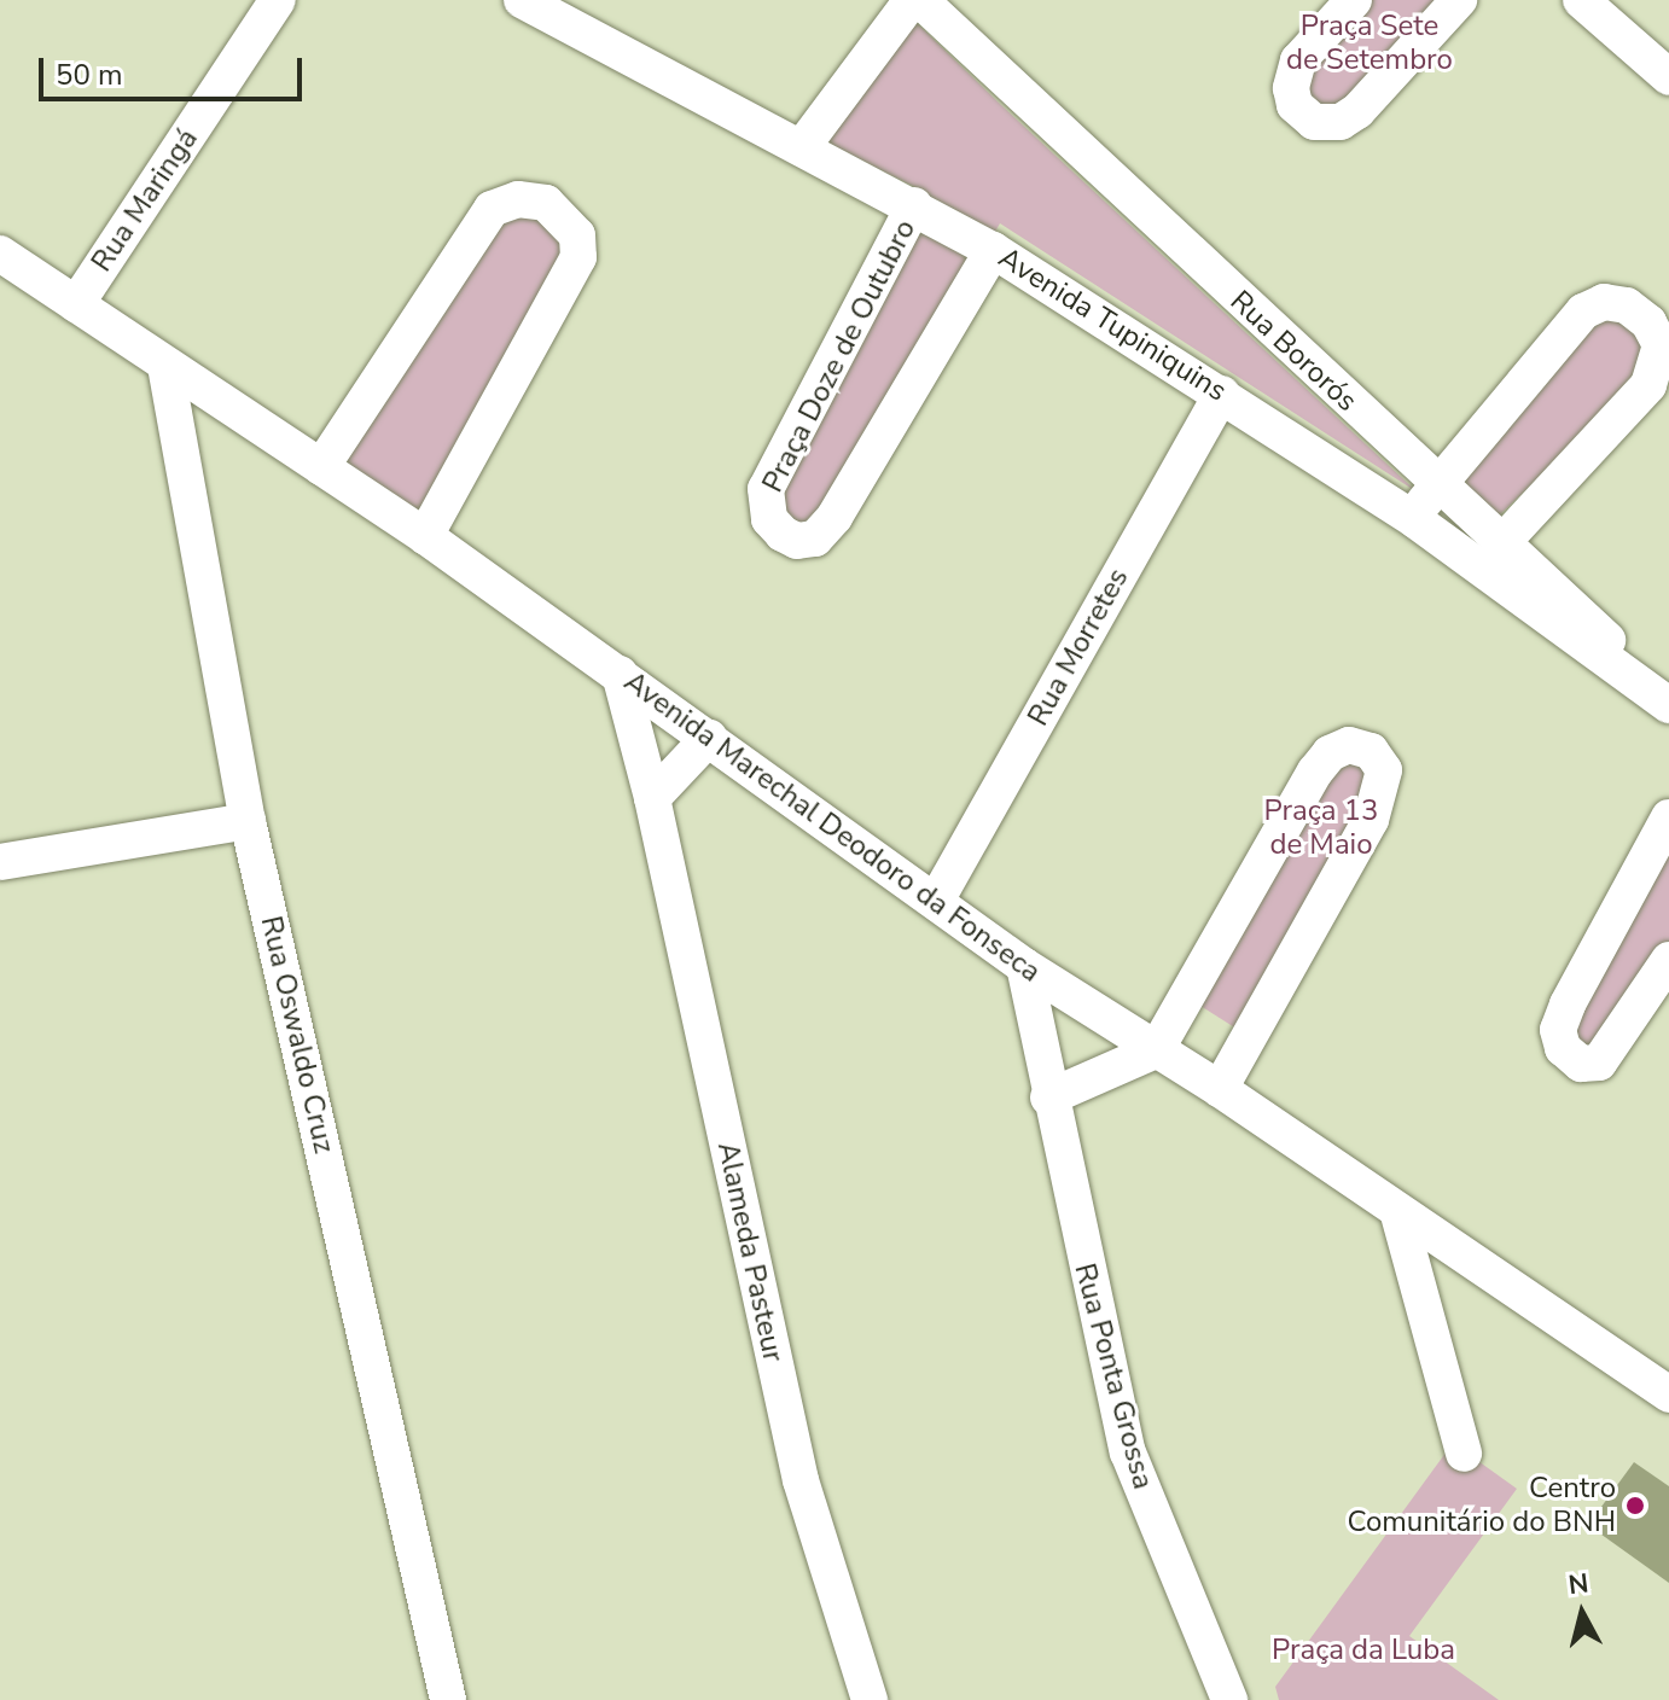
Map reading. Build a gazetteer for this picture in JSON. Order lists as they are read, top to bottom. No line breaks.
{"streets":{"street":["Rua Maringá","Avenida Tupiniquins","Rua Bororós","Praça Doze de Outubro","Rua Morretes","Avenida Marechal Deodoro da Fonseca","Rua Oswaldo Cruz","Alameda Pasteur","Rua Ponta Grossa"]},"crossings":[["Rua Maringá","Avenida Marechal Deodoro da Fonseca"],["Avenida Tupiniquins","Rua Bororós"],["Avenida Tupiniquins","Praça Doze de Outubro"],["Avenida Tupiniquins","Rua Morretes"],["Rua Morretes","Avenida Marechal Deodoro da Fonseca"],["Avenida Marechal Deodoro da Fonseca","Rua Oswaldo Cruz"],["Avenida Marechal Deodoro da Fonseca","Alameda Pasteur"],["Avenida Marechal Deodoro da Fonseca","Rua Ponta Grossa"]],"parks":["Praça Sete de Setembro","Praça 13 de Maio","Praça da Luba"],"places":["Centro Comunitário do BNH"],"scale_bar":"50 m","north":"top"}
